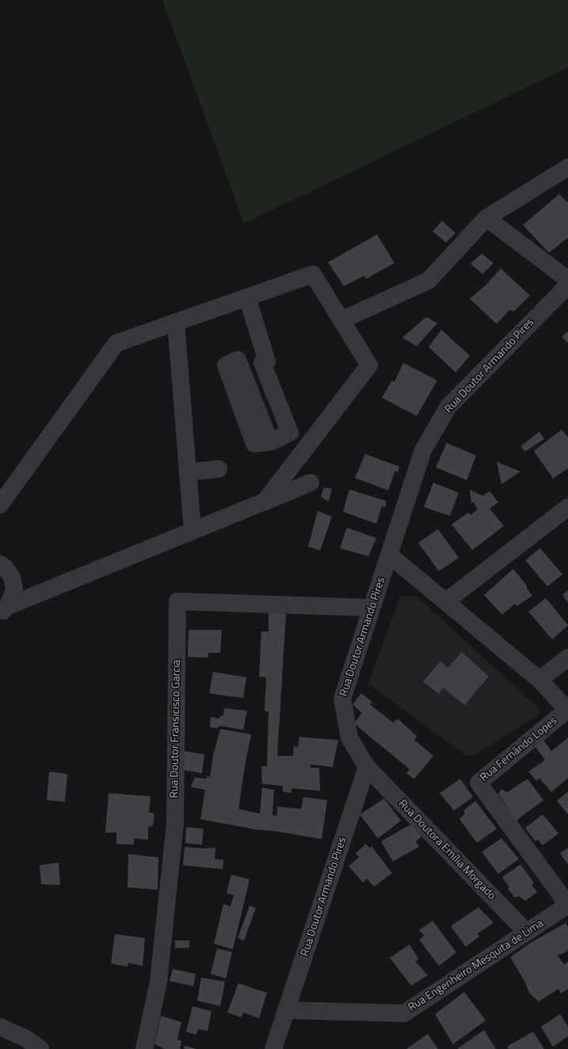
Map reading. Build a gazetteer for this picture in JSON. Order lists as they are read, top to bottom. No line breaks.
{"streets":{"street":["Rua Doutor Armando Pires","Rua Doutor Fransicisco Garcia","Rua Fernãndo Lopes","Rua Doutora Emília Morgado","Rua Engenheiro Mesquita de Lima"]},"crossings":[["Rua Doutor Armando Pires","Rua Doutor Fransicisco Garcia"],["Rua Doutor Armando Pires","Rua Fernãndo Lopes"],["Rua Doutor Armando Pires","Rua Doutora Emília Morgado"],["Rua Doutor Armando Pires","Rua Engenheiro Mesquita de Lima"],["Rua Fernãndo Lopes","Rua Engenheiro Mesquita de Lima"],["Rua Doutora Emília Morgado","Rua Engenheiro Mesquita de Lima"]]}
